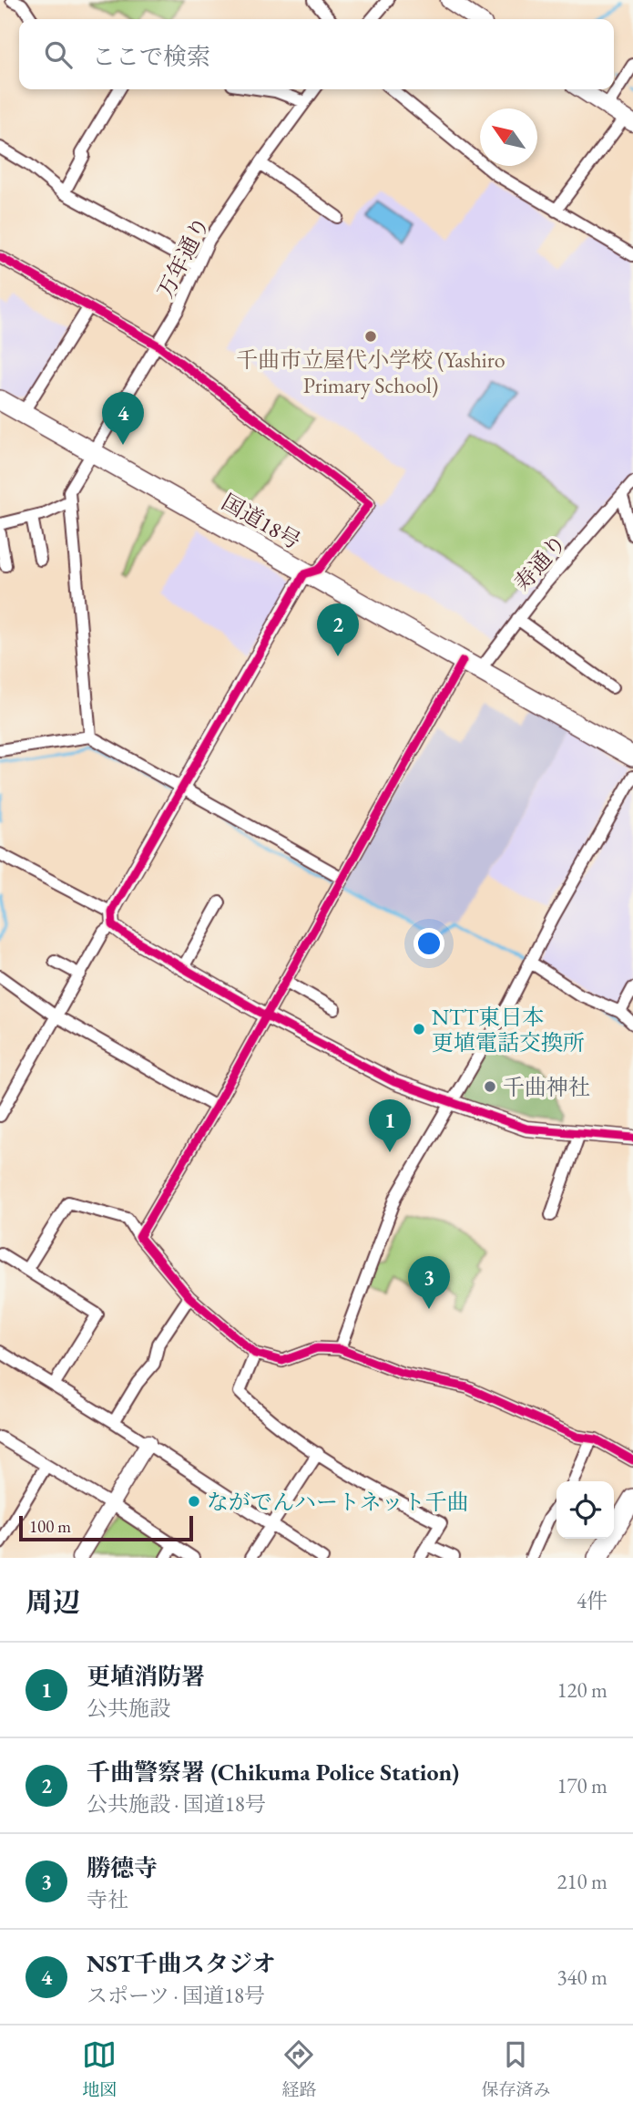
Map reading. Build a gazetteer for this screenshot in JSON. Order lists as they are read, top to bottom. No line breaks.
{"streets":{"highway":["国道18号"],"street":["万年通り","寿通り"]},"crossings":[["万年通り","国道18号"],["国道18号","寿通り"]],"places":["千曲市立屋代小学校 (Yashiro Primary School)","NTT東日本 更埴電話交換所","千曲神社","ながでんハートネット千曲"],"scale_bar":"100 m","north":"top left","page":{"search":"ここで検索","pins":["4","2","1","3"],"scale":"100 m","heading":["周辺","4件"],"list":[{"mark":"1","name":"更埴消防署","note":"公共施設","value":"120 m"},{"mark":"2","name":"千曲警察署 (Chikuma Police Station)","note":"公共施設 · 国道18号","value":"170 m"},{"mark":"3","name":"勝德寺","note":"寺社","value":"210 m"},{"mark":"4","name":"NST千曲スタジオ","note":"スポーツ · 国道18号","value":"340 m"}],"nav":["地図","経路","保存済み"]}}
